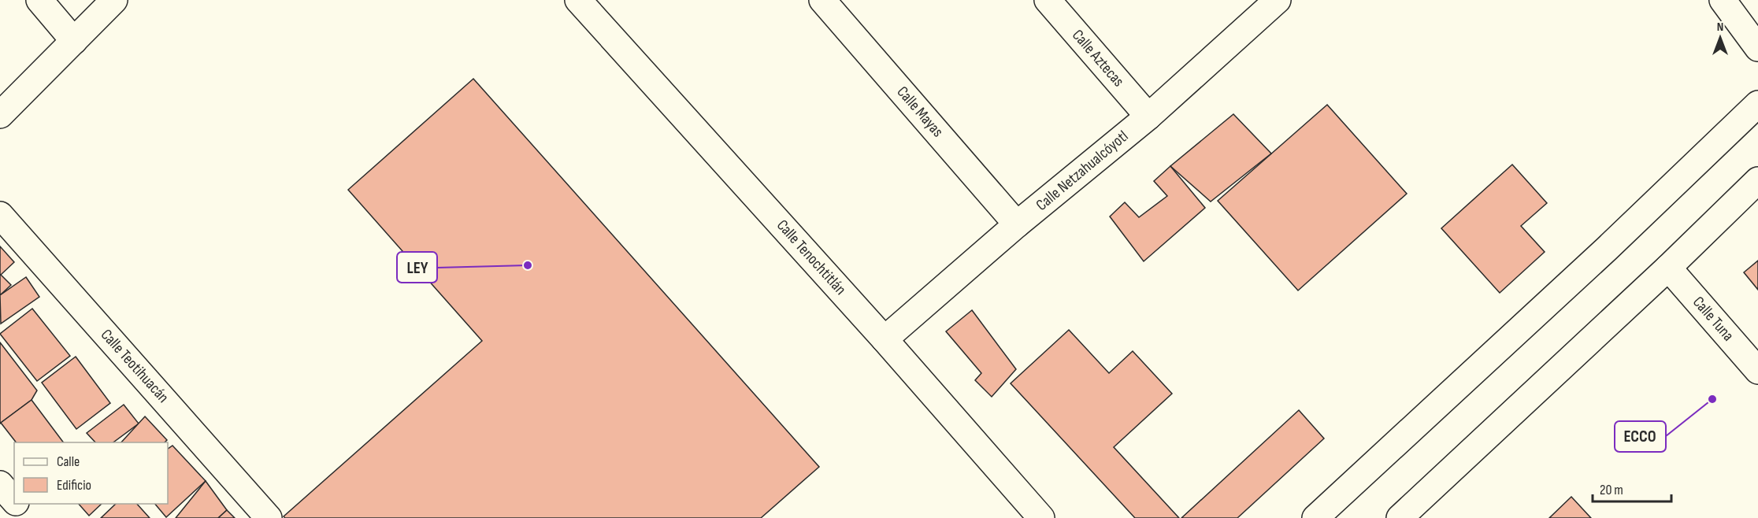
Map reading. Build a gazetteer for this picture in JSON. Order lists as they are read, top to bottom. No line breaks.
{"streets":{"street":["Calle Aztecas","Calle Mayas","Calle Netzahualcóyotl","Calle Tenochtitlán","Calle Tuna","Calle Teotihuacán"]},"crossings":[["Calle Aztecas","Calle Netzahualcóyotl"],["Calle Mayas","Calle Netzahualcóyotl"],["Calle Netzahualcóyotl","Calle Tenochtitlán"]],"places":["LEY","ECCO"],"legend":["Calle","Edificio"],"scale_bar":"20 m","north":"top"}
